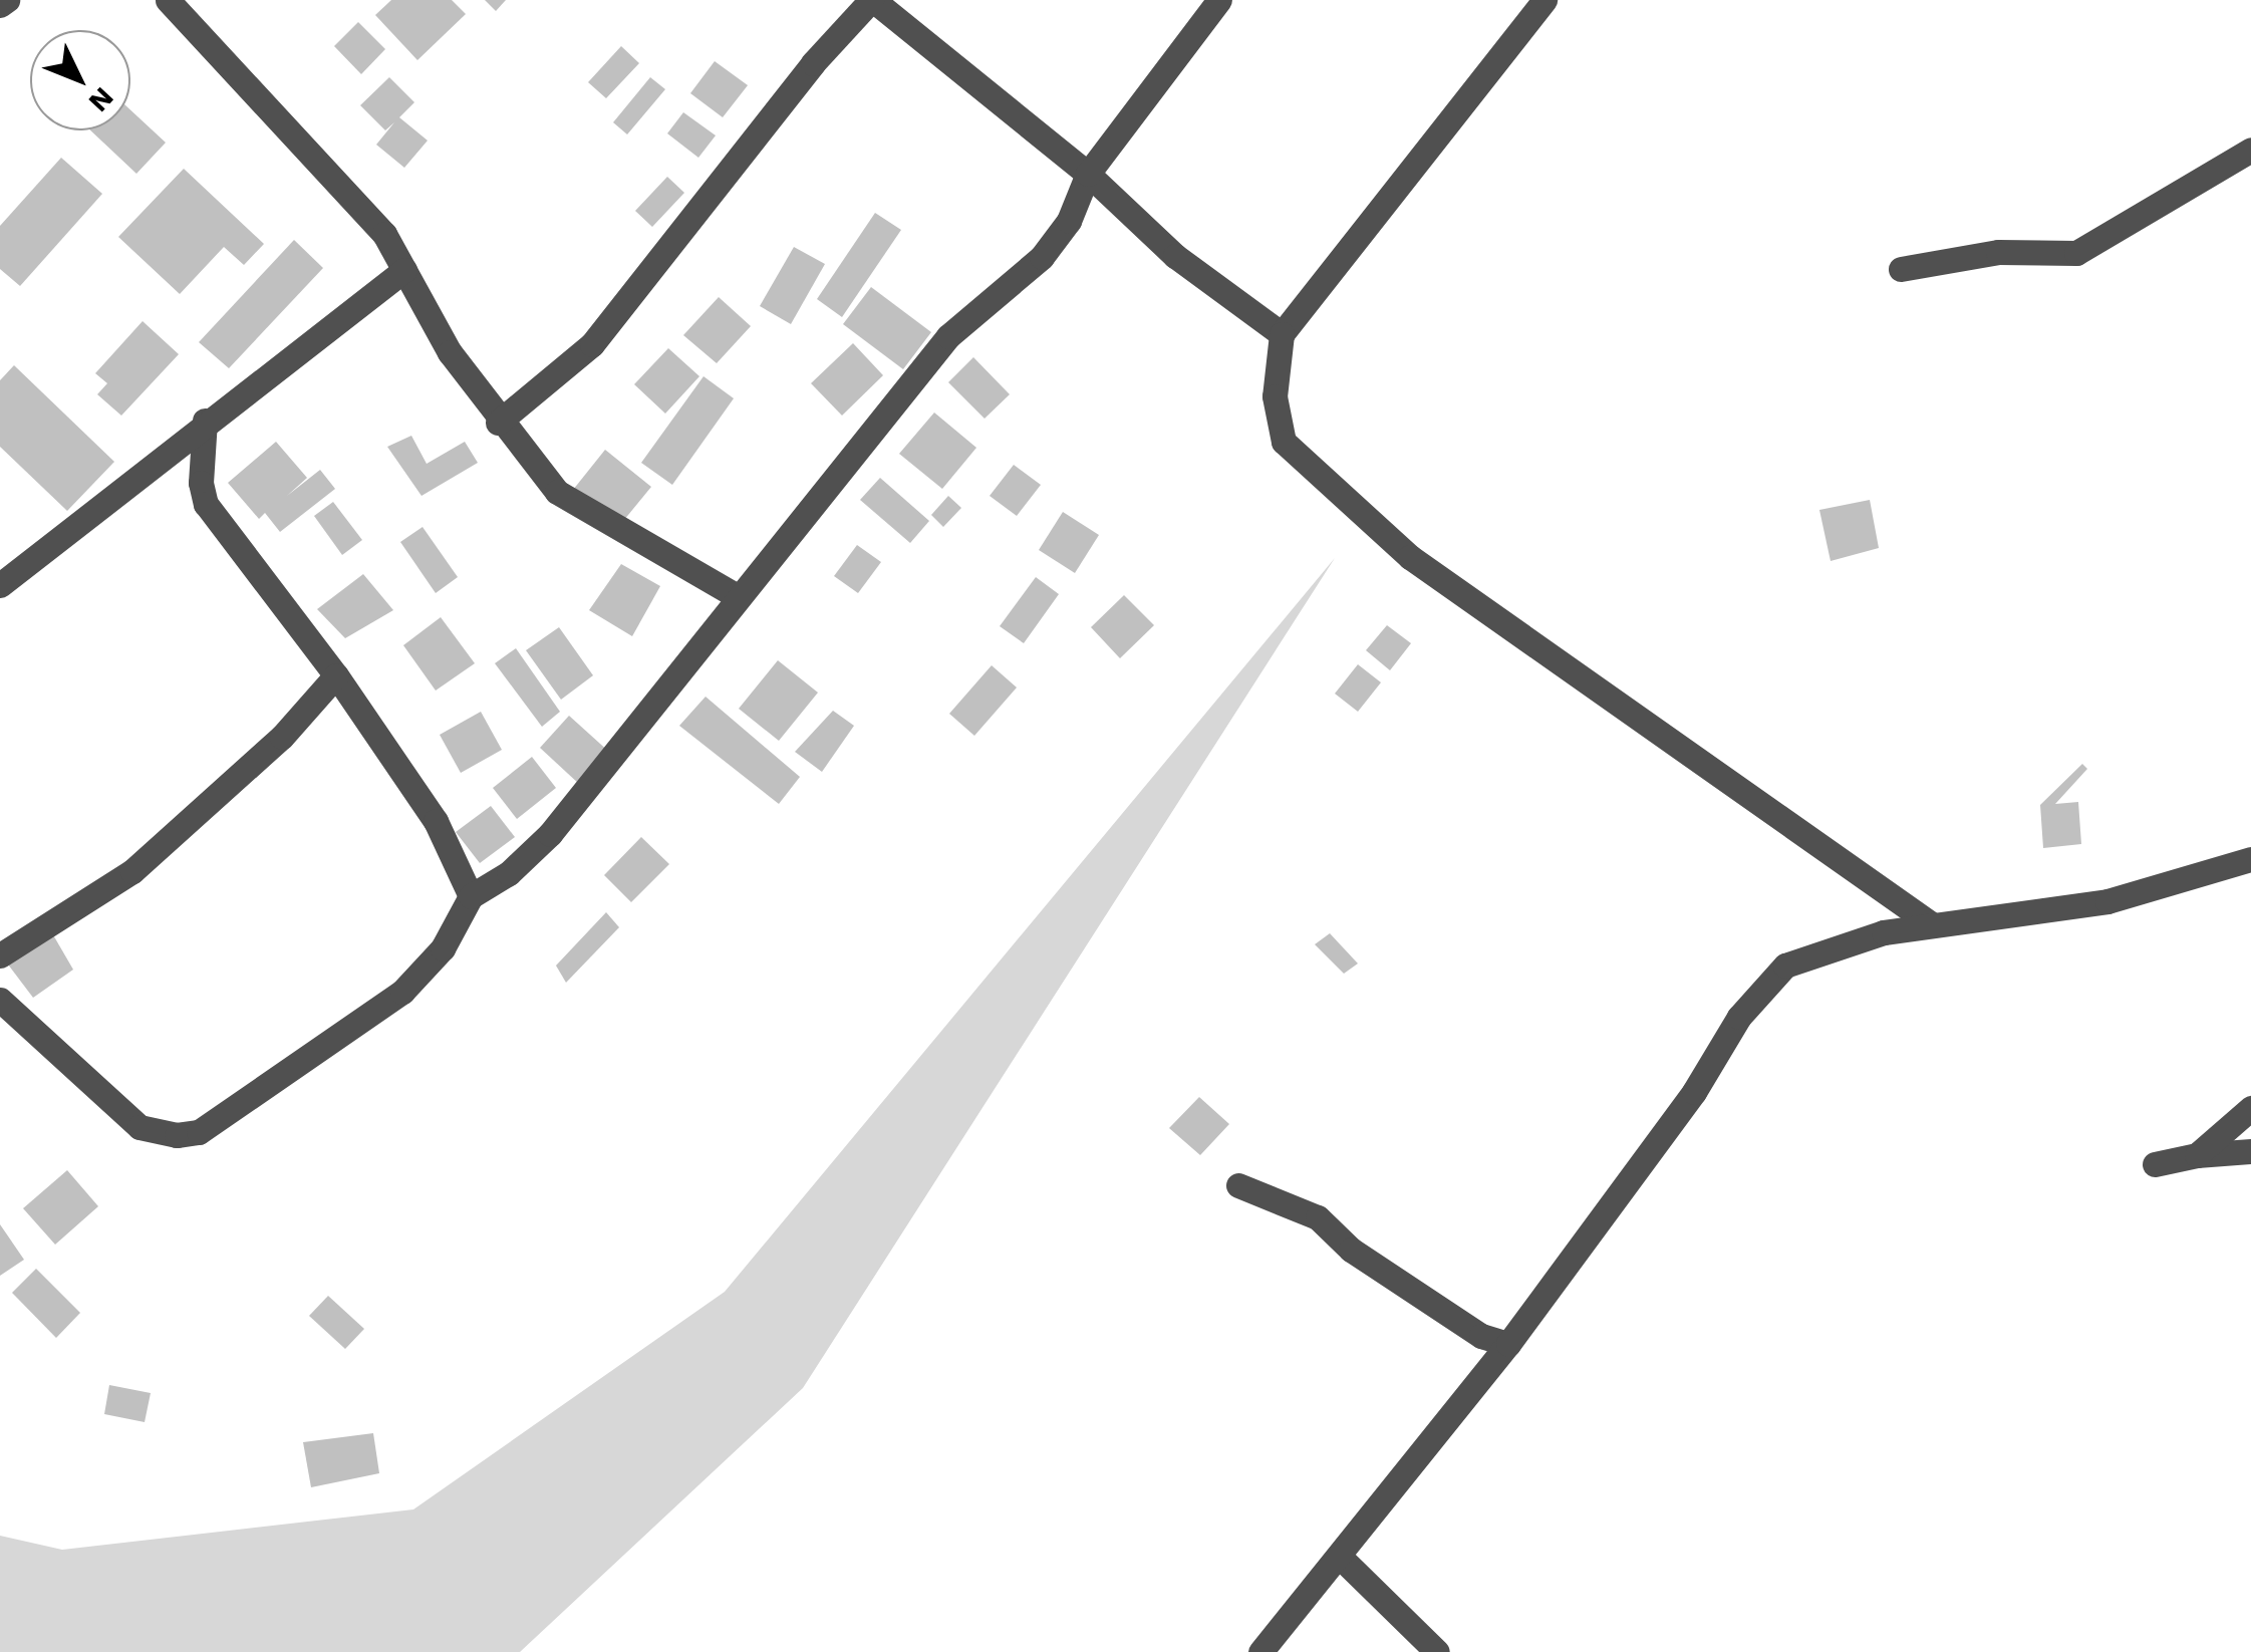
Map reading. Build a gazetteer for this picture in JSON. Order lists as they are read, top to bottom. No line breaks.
{"north":"bottom right"}
